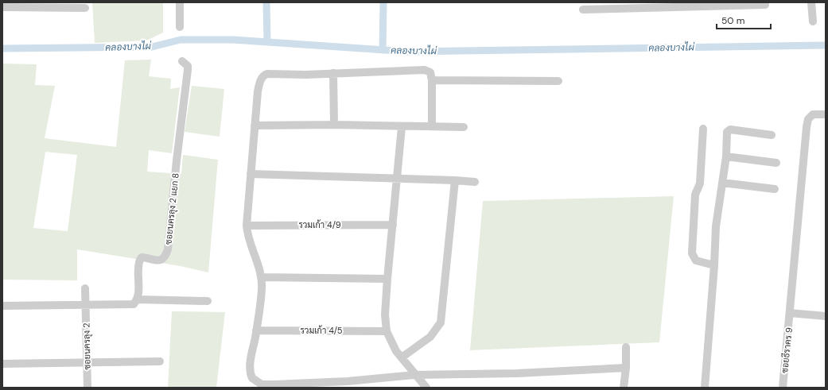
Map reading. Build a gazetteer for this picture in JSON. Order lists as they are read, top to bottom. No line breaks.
{"streets":{"street":["ซอยนครลุง 2 แยก 8","รวมเก้า 4/9","รวมเก้า 4/5","ซอยนครลุง 2","ซอยธีราคร 9"]},"water":["คลองบางไผ่"],"scale_bar":"50 m"}
